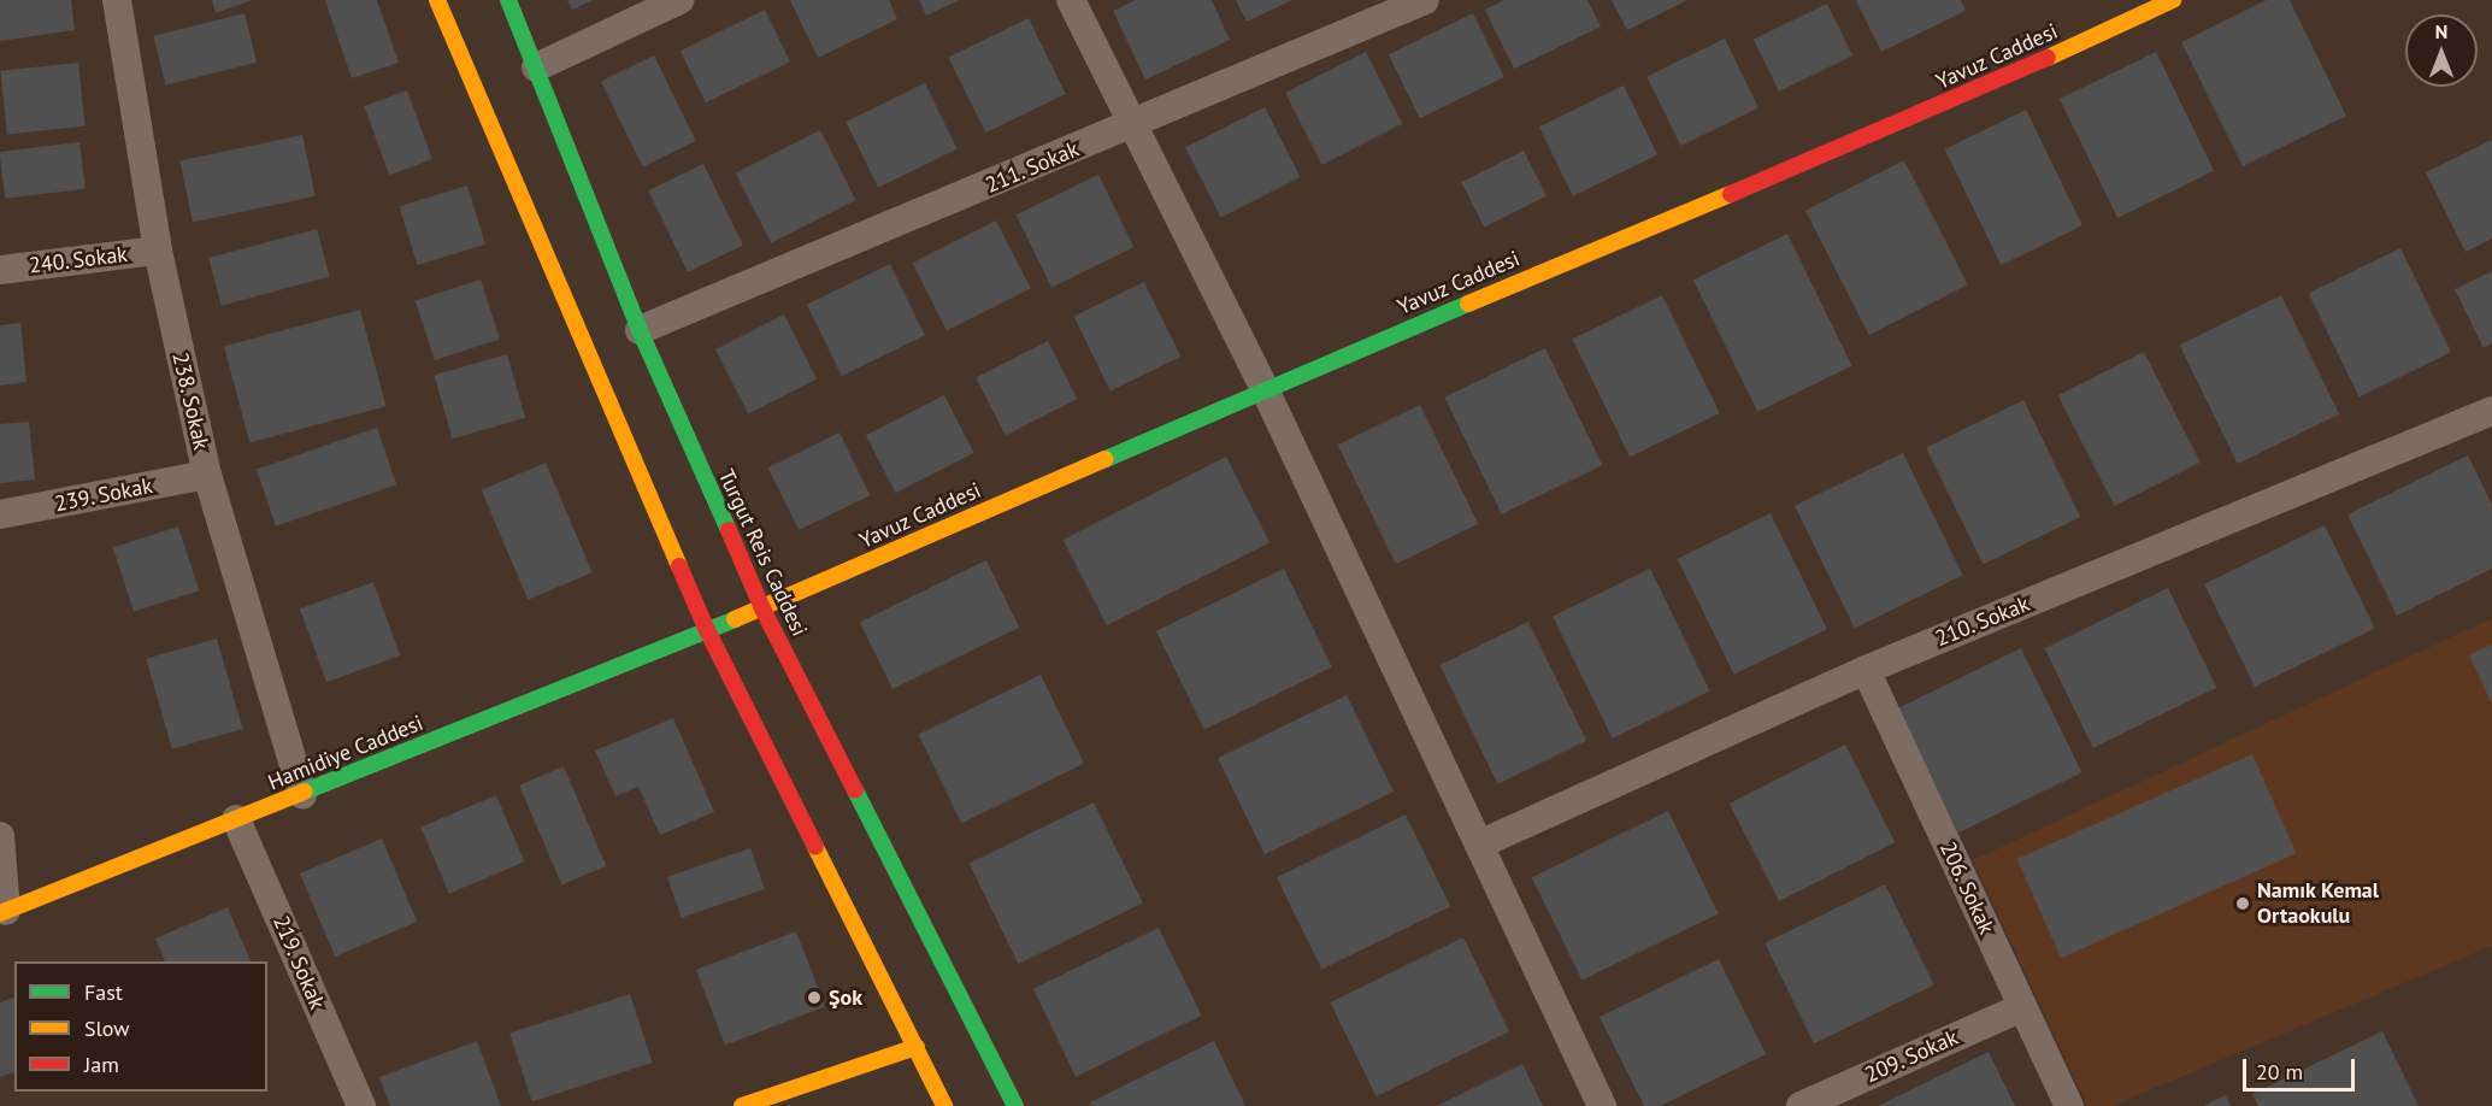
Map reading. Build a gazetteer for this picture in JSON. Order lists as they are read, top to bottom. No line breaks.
{"streets":{"street":["Yavuz Caddesi","211. Sokak","240. Sokak","238. Sokak","239. Sokak","Turgut Reis Caddesi","210. Sokak","Hamidiye Caddesi","206. Sokak","219. Sokak","209. Sokak"]},"crossings":[["Yavuz Caddesi","Turgut Reis Caddesi"],["Yavuz Caddesi","Hamidiye Caddesi"],["211. Sokak","Turgut Reis Caddesi"],["240. Sokak","238. Sokak"],["238. Sokak","239. Sokak"],["238. Sokak","Hamidiye Caddesi"],["210. Sokak","206. Sokak"],["Hamidiye Caddesi","219. Sokak"],["206. Sokak","209. Sokak"]],"places":["Namık Kemal Ortaokulu","Şok"],"legend":["Fast","Slow","Jam"],"scale_bar":"20 m","north":"top"}
